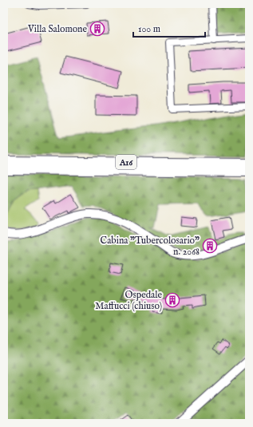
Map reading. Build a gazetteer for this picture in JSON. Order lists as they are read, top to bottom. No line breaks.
{"streets":{"highway":["A16"]},"places":{"building":["Villa Salomone","Cabina \"Tubercolosario\" n. 2068","Ospedale Maffucci (chiuso)"]},"scale_bar":"100 m"}
